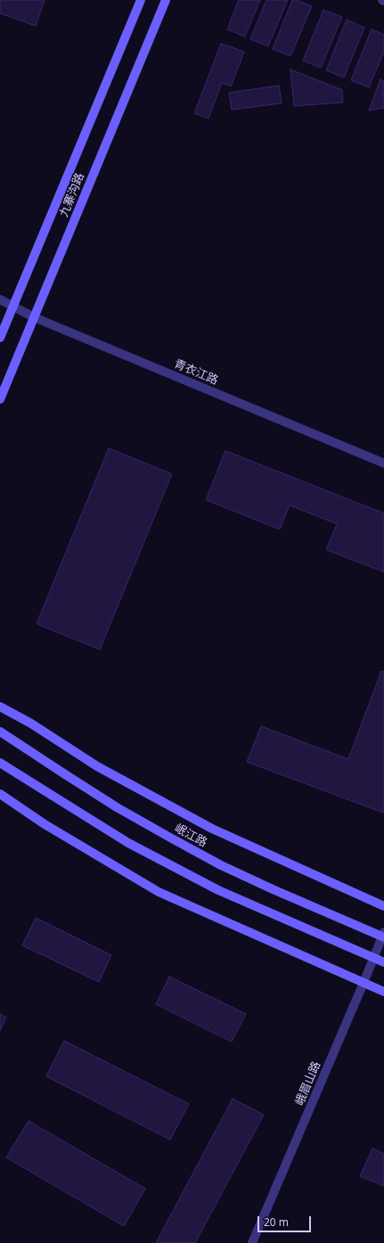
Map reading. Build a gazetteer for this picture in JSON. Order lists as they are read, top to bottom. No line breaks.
{"streets":{"main road":["九寨沟路","岷江路"],"street":["青衣江路","峨眉山路"]},"crossings":[["九寨沟路","青衣江路"]],"scale_bar":"20 m"}
